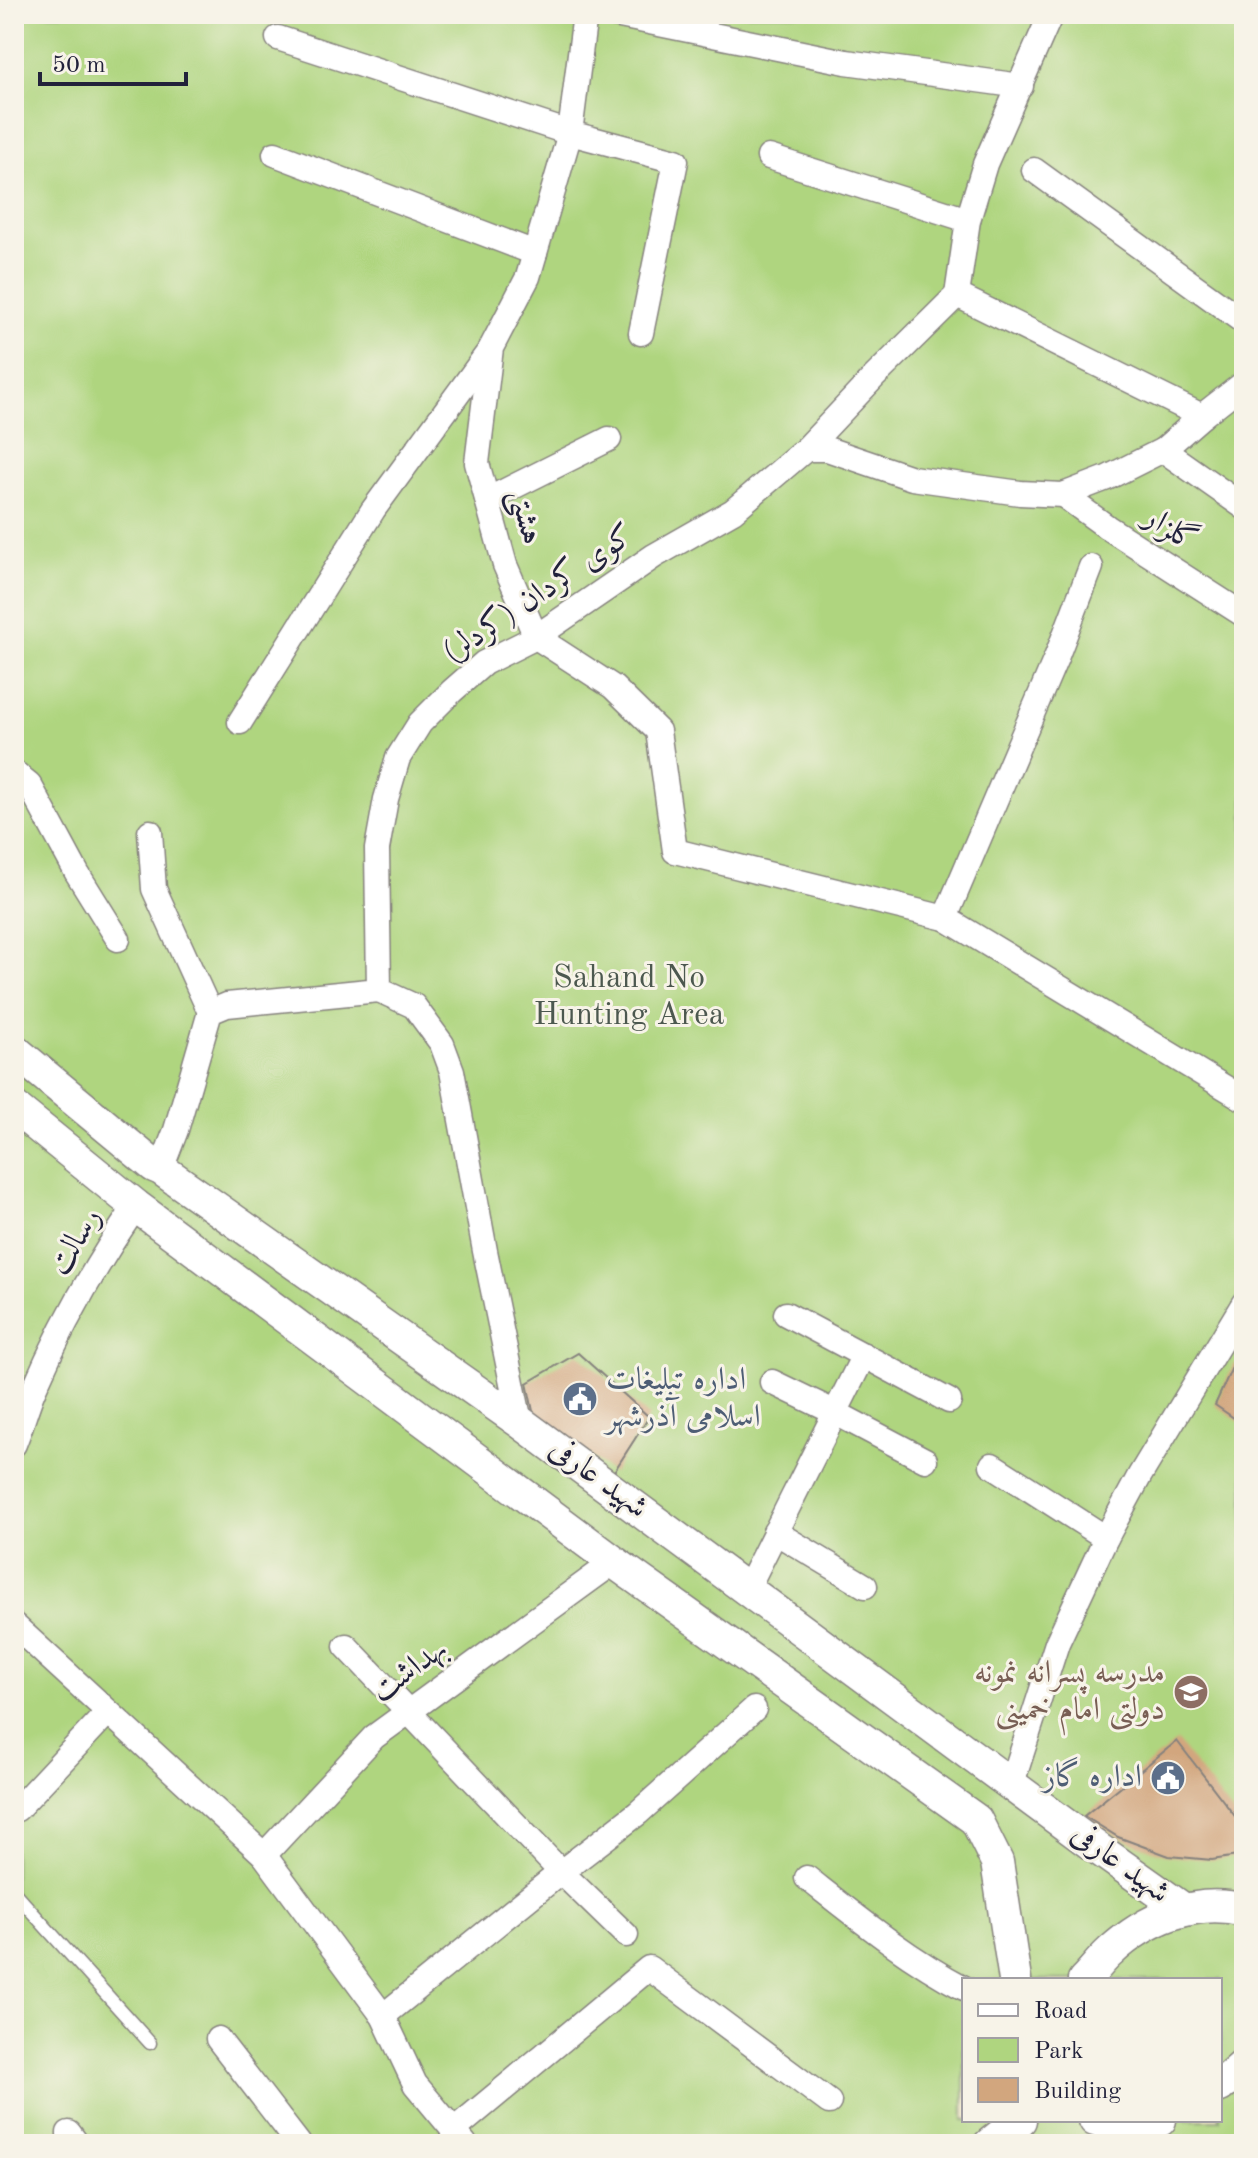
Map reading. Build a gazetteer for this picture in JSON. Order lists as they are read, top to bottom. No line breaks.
{"streets":{"street":["هشتی","گلزار","کوی کردان (کردلر)","رسالت","شهید عارفی","بهداشت"]},"crossings":[["هشتی","کوی کردان (کردلر)"],["رسالت","شهید عارفی"],["شهید عارفی","بهداشت"]],"parks":["Sahand No Hunting Area"],"places":{"public building":["اداره تبلیغات اسلامی آذرشهر","اداره گاز"],"school or university":["مدرسه پسرانه نمونه دولتی امام خمینی"]},"legend":["Road","Park","Building"],"scale_bar":"50 m"}
